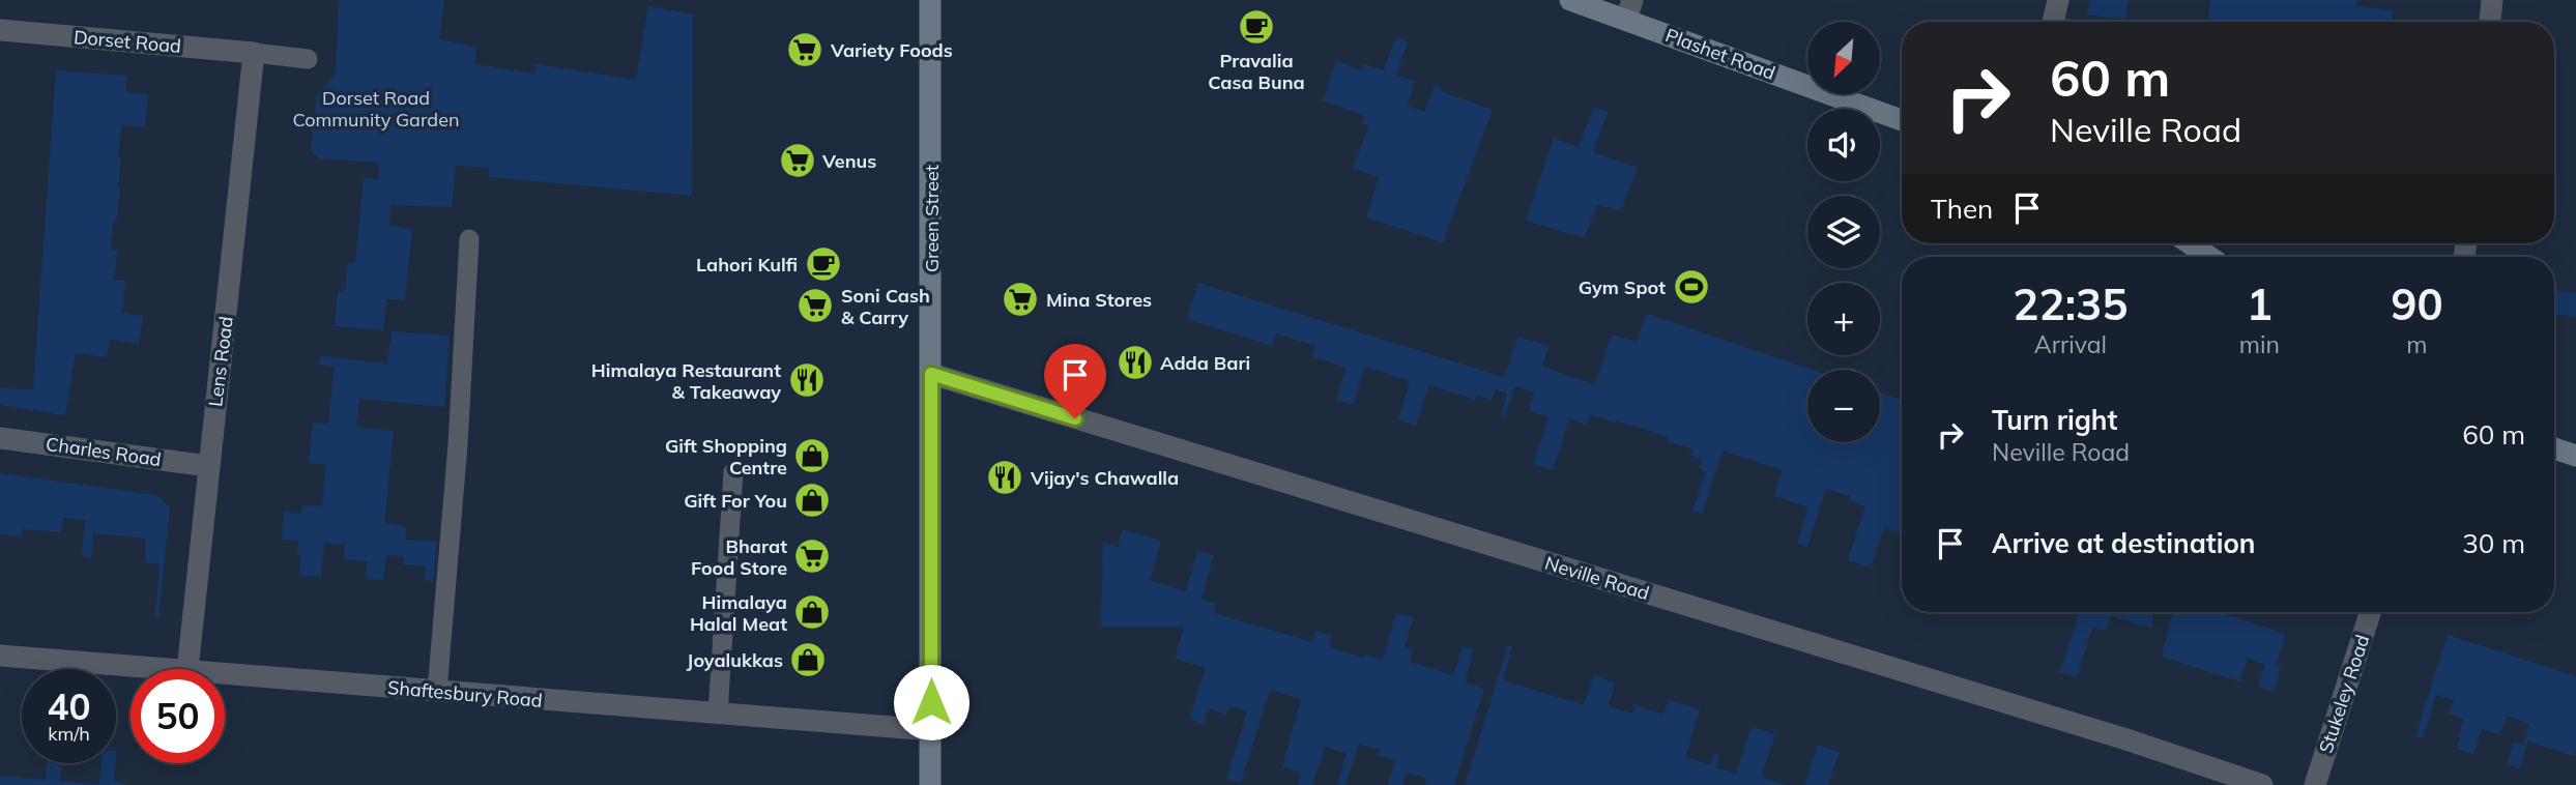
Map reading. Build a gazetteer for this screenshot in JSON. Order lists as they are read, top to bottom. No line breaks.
{"streets":{"main road":["Plashet Road","Green Street"],"street":["Dorset Road","Lens Road","Charles Road","Neville Road","Shaftesbury Road","Stukeley Road"]},"crossings":[["Dorset Road","Lens Road"],["Green Street","Neville Road"],["Green Street","Shaftesbury Road"],["Lens Road","Charles Road"]],"parks":["Dorset Road Community Garden"],"places":{"cafe":["Pravalia Casa Buna","Lahori Kulfi"],"supermarket":["Variety Foods","Venus","Mina Stores","Soni Cash & Carry","Bharat Food Store"],"sports":["Gym Spot"],"restaurant":["Adda Bari","Himalaya Restaurant & Takeaway","Vijay's Chawalla"],"shop":["Gift Shopping Centre","Gift For You","Himalaya Halal Meat","Joyalukkas"]},"north":"bottom left","page":{"map_buttons":["+","−"],"turn":["60 m","Neville Road"],"then":"Then","eta":["22:35","Arrival","1","min","90","m"],"list":[{"name":"Turn right","note":"Neville Road","value":"60 m"},{"name":"Arrive at destination","value":"30 m"}],"speed":"40 km/h","limit":"50"}}
